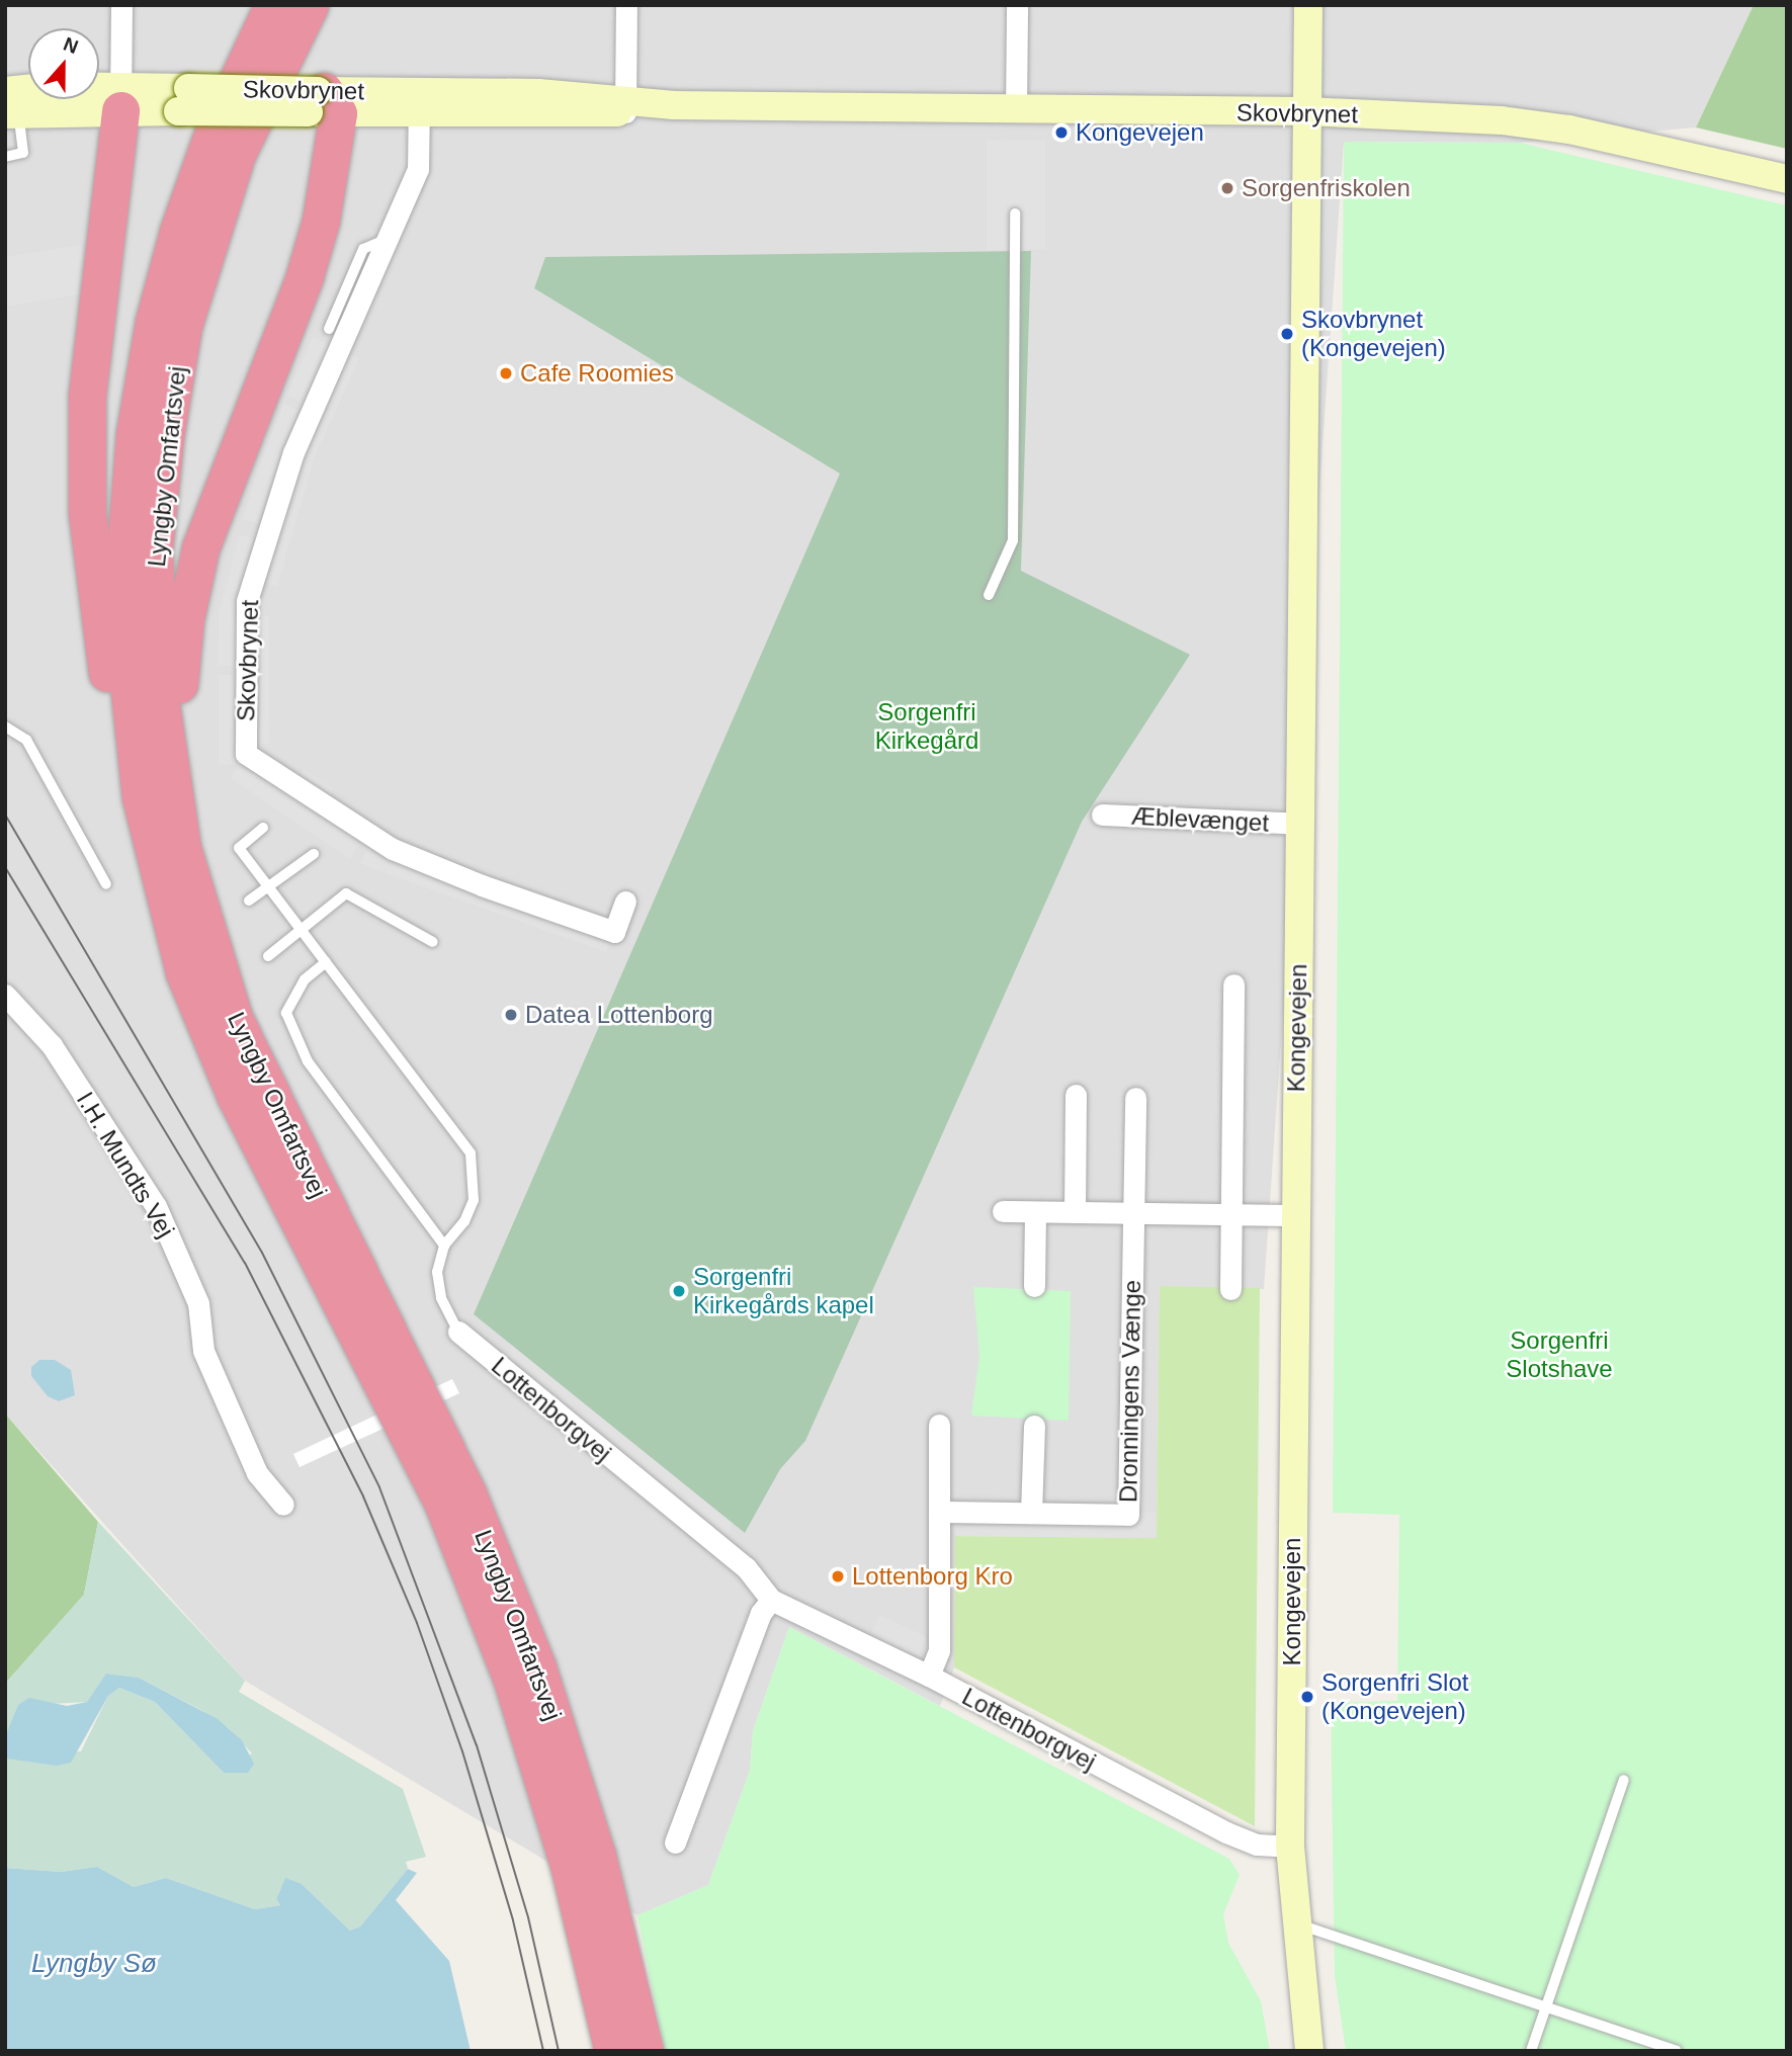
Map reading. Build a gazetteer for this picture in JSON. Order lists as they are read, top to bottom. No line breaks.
{"streets":{"highway":["Lyngby Omfartsvej"],"street":["Skovbrynet","Æblevænget","Kongevejen","I.H. Mundts Vej","Dronningens Vænge","Lottenborgvej"]},"crossings":[["Skovbrynet","Kongevejen"],["Æblevænget","Kongevejen"],["Kongevejen","Lottenborgvej"]],"water":["Lyngby Sø"],"parks":["Sorgenfri Kirkegård","Sorgenfri Slotshave"],"places":["Kongevejen","Sorgenfriskolen","Skovbrynet (Kongevejen)","Cafe Roomies","Datea Lottenborg","Sorgenfri Kirkegårds kapel","Lottenborg Kro","Sorgenfri Slot (Kongevejen)"],"north":"top"}
